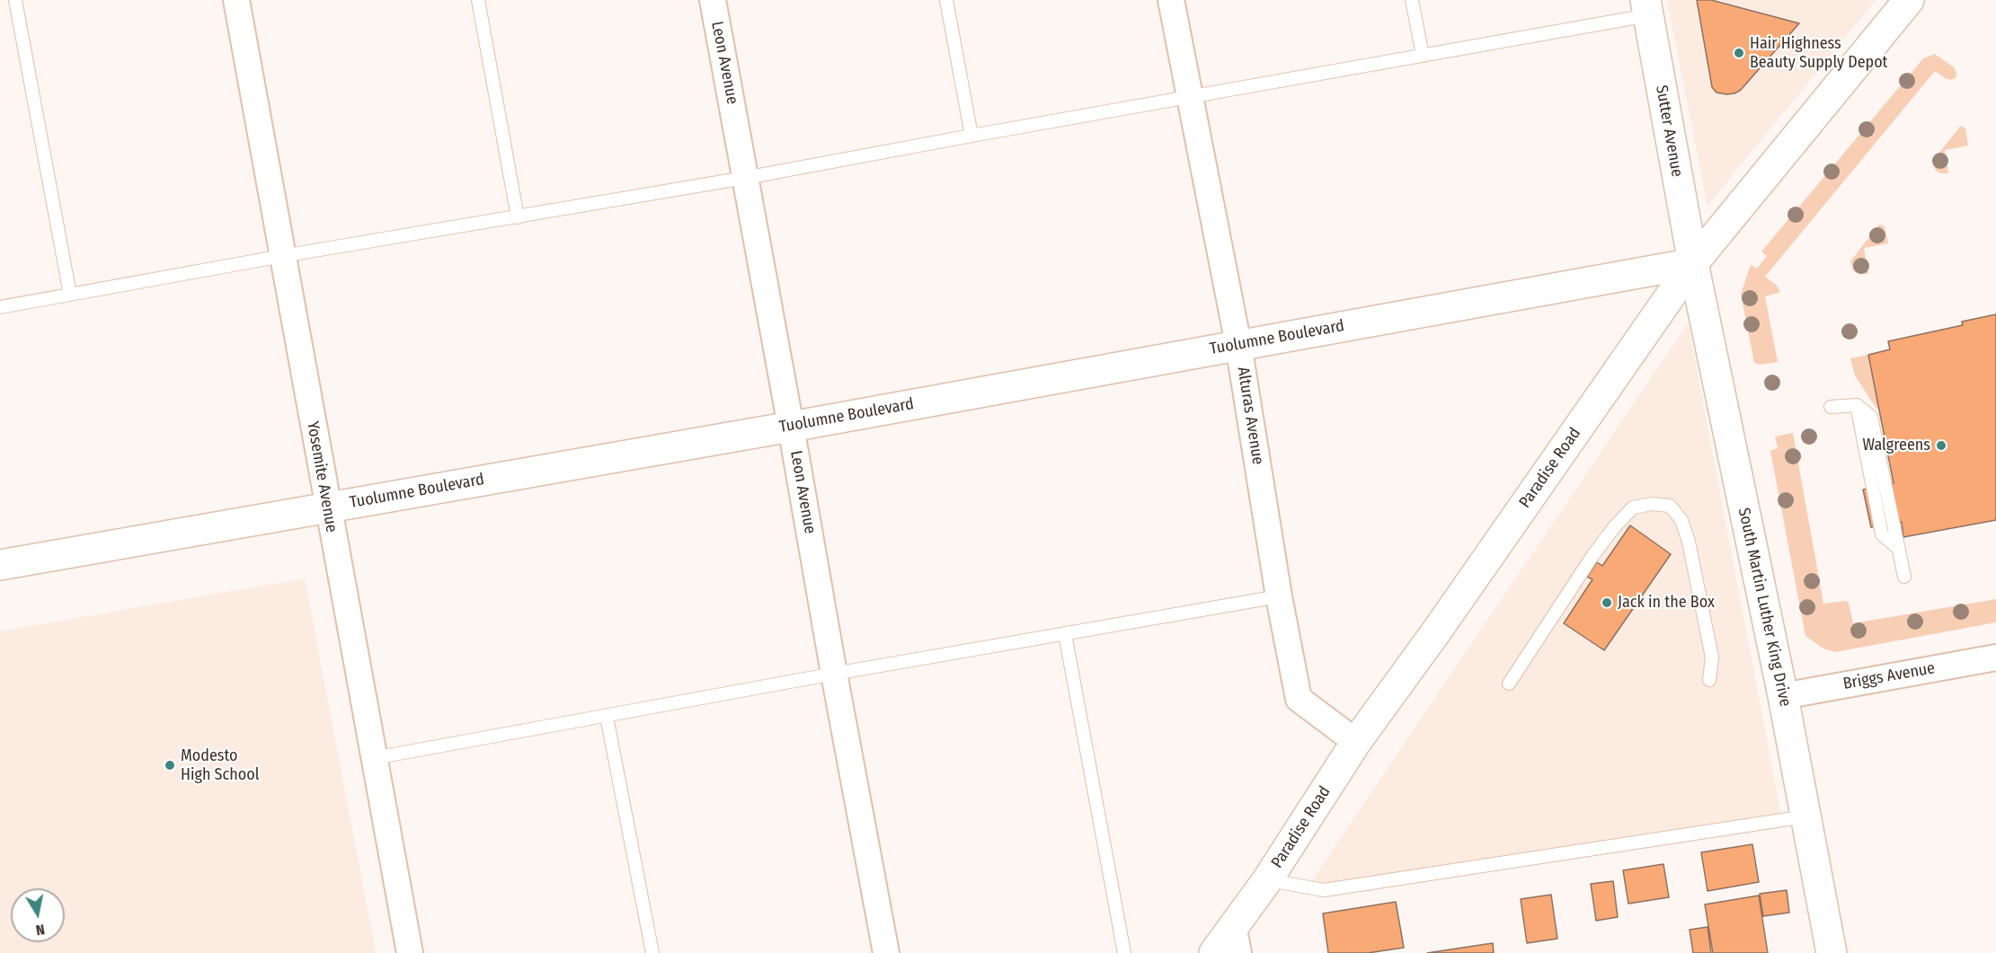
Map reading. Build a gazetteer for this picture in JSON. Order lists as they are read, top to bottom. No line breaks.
{"streets":{"main road":["Sutter Avenue","Tuolumne Boulevard","Paradise Road","South Martin Luther King Drive"],"street":["Leon Avenue","Alturas Avenue","Yosemite Avenue","Briggs Avenue"]},"crossings":[["Leon Avenue","Tuolumne Boulevard"],["Sutter Avenue","Tuolumne Boulevard"],["Sutter Avenue","Paradise Road"],["Sutter Avenue","South Martin Luther King Drive"],["Tuolumne Boulevard","Alturas Avenue"],["Tuolumne Boulevard","Paradise Road"],["Tuolumne Boulevard","Yosemite Avenue"],["Tuolumne Boulevard","South Martin Luther King Drive"],["Alturas Avenue","Paradise Road"],["Paradise Road","South Martin Luther King Drive"],["South Martin Luther King Drive","Briggs Avenue"]],"places":["Hair Highness Beauty Supply Depot","Walgreens","Jack in the Box","Modesto High School"],"north":"bottom"}
